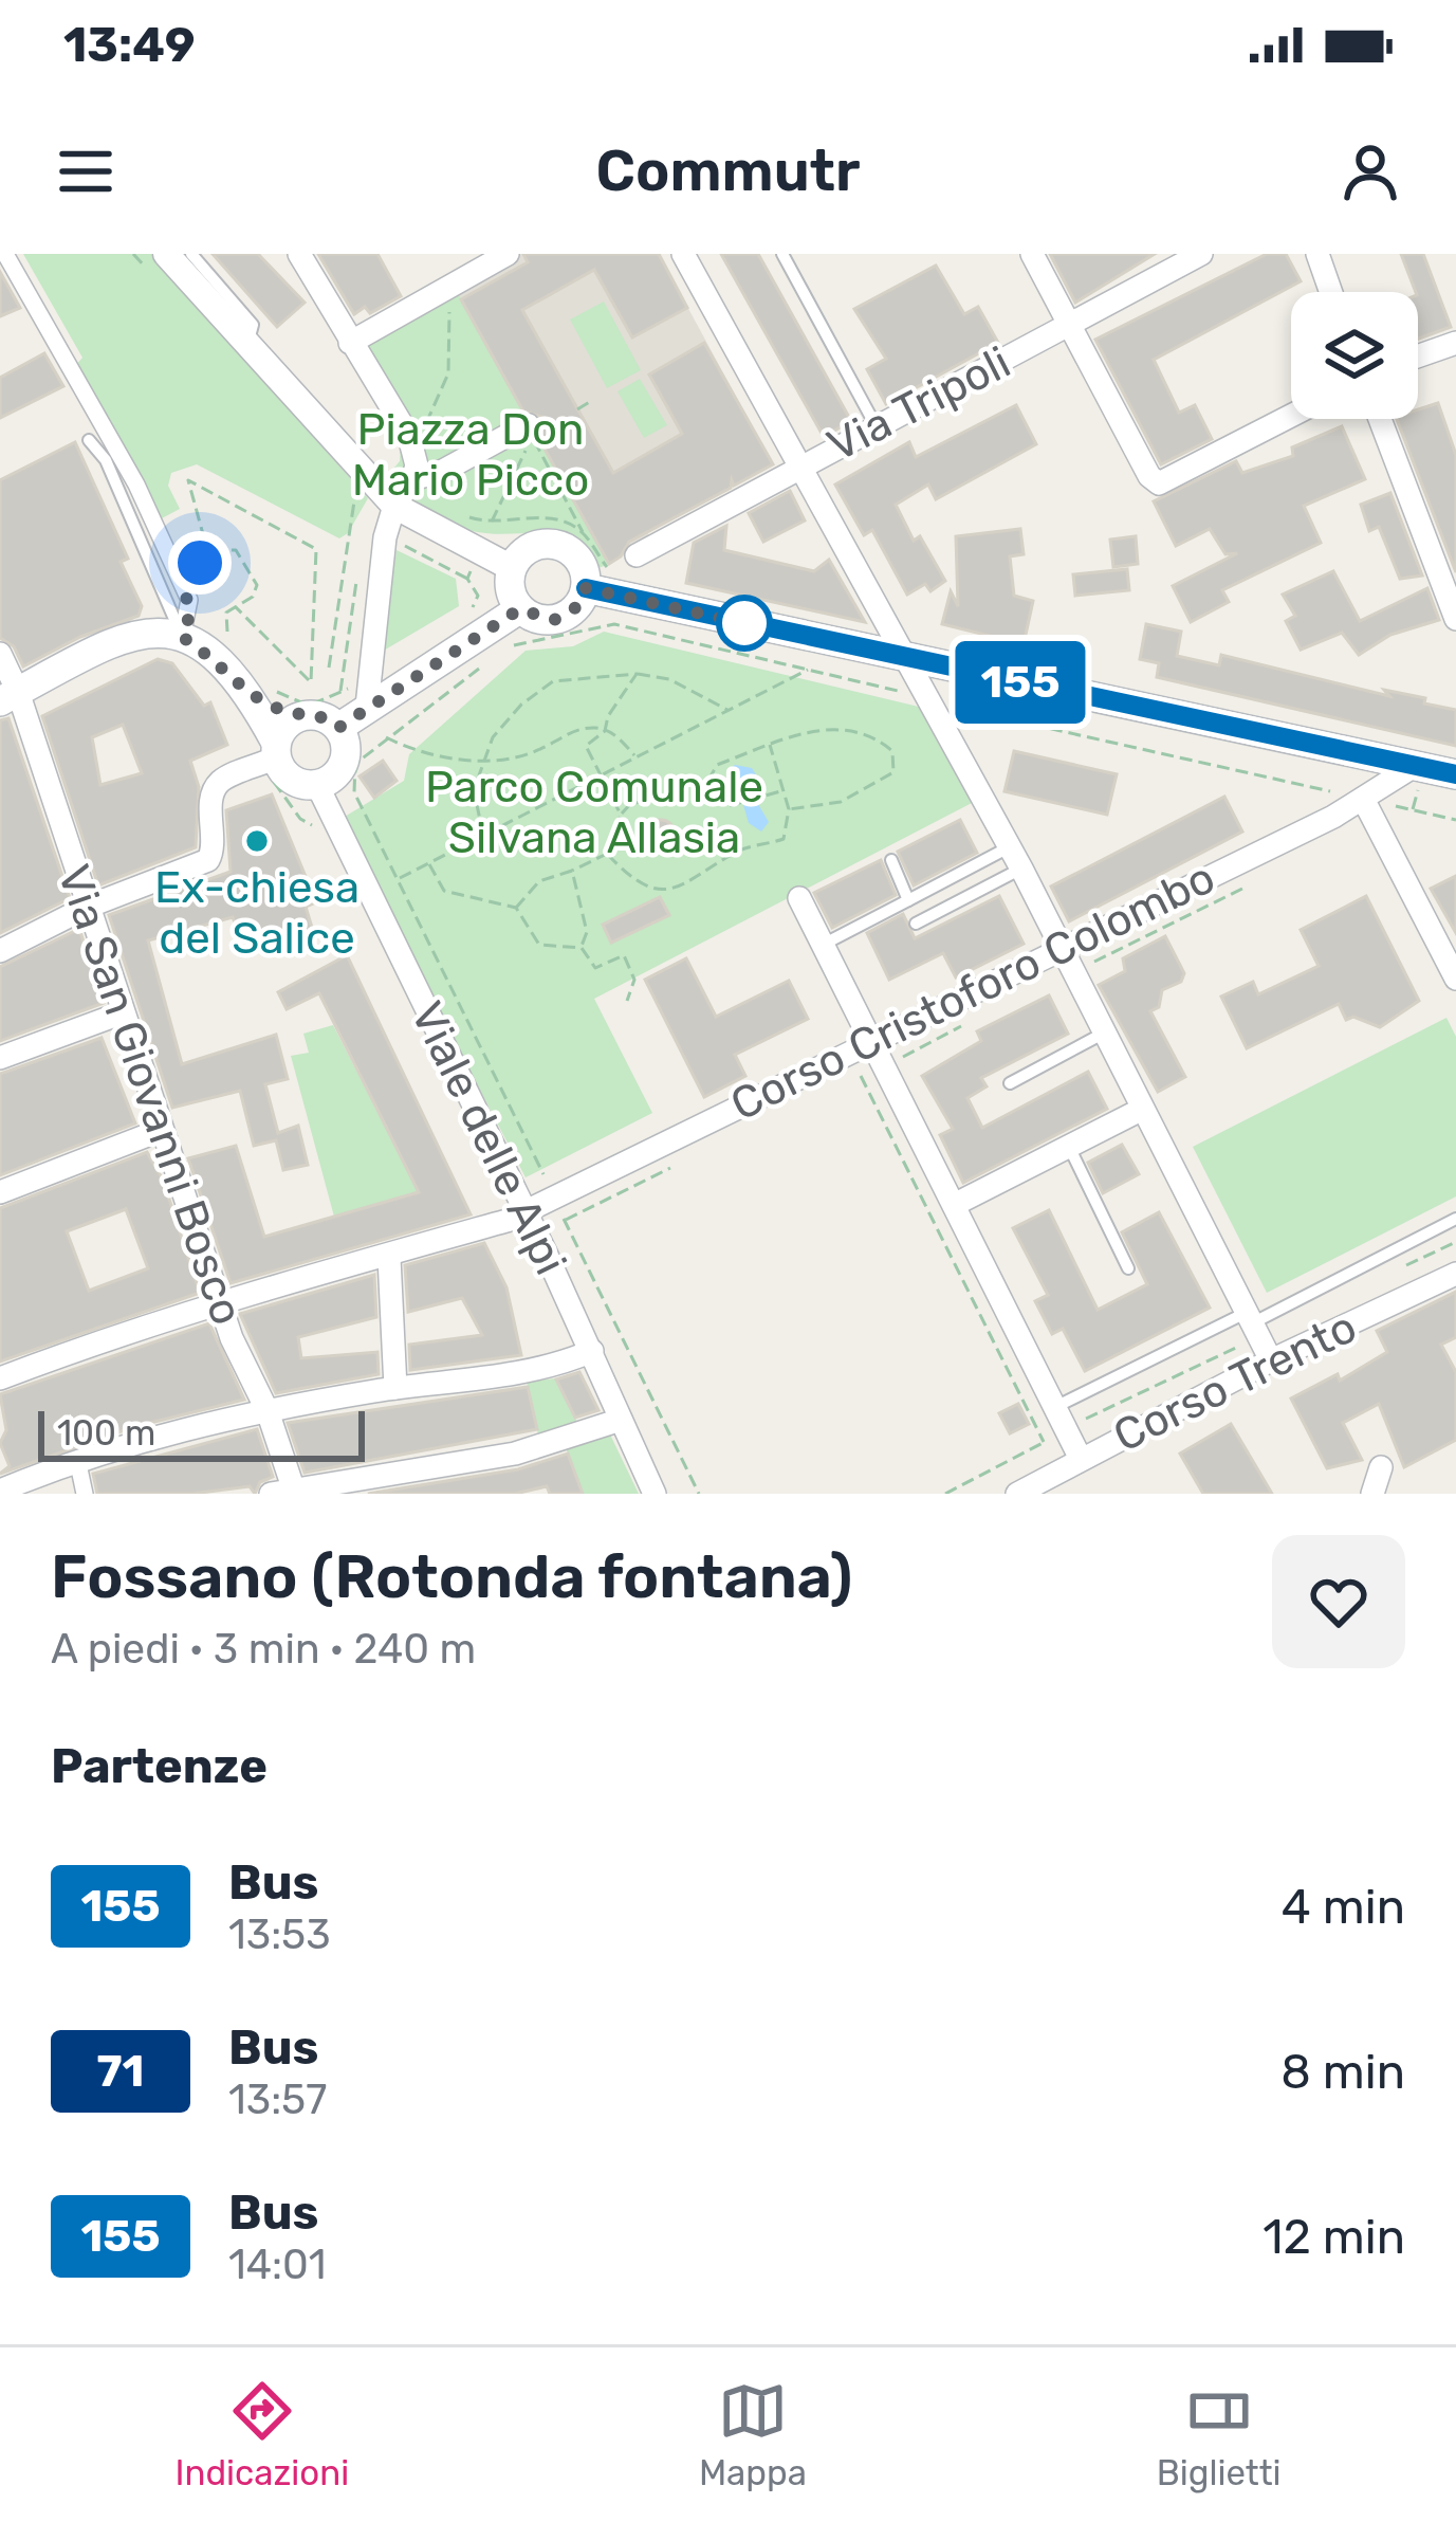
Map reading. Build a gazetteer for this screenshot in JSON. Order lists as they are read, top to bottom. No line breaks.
{"streets":{"street":["Via Tripoli","Corso Cristoforo Colombo","Via San Giovanni Bosco","Viale delle Alpi","Corso Trento"]},"crossings":[["Corso Cristoforo Colombo","Via San Giovanni Bosco"],["Corso Cristoforo Colombo","Viale delle Alpi"]],"parks":["Piazza Don Mario Picco","Parco Comunale Silvana Allasia"],"places":["Ex-chiesa del Salice"],"lines":["bus line 155"],"scale_bar":"100 m","page":{"status":"13:49","header":"Commutr","on_map":"155","scale":"100 m","heading":[["Fossano (Rotonda fontana)","A piedi · 3 min · 240 m"],"Partenze"],"list":[{"mark":"155","name":"Bus","note":"13:53","value":"4 min"},{"mark":"71","name":"Bus","note":"13:57","value":"8 min"},{"mark":"155","name":"Bus","note":"14:01","value":"12 min"}],"tabs":["Indicazioni","Mappa","Biglietti"]}}
